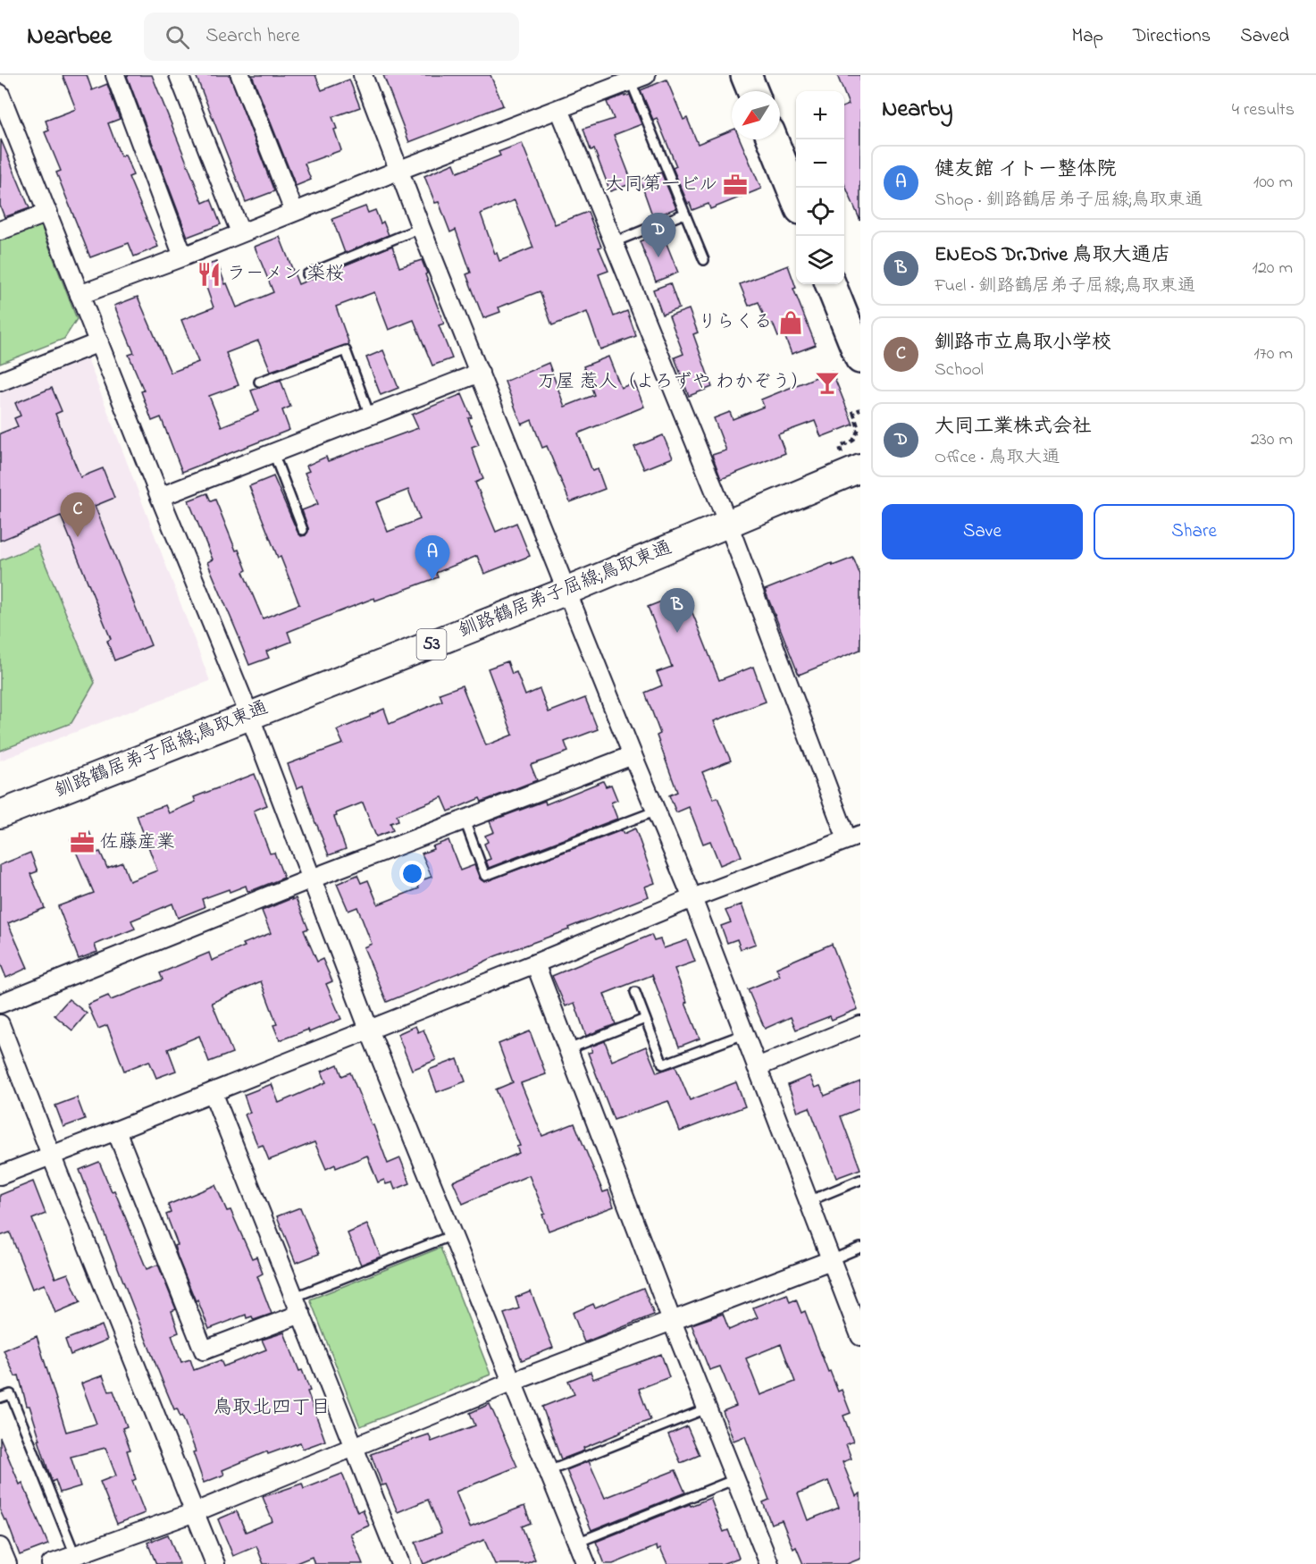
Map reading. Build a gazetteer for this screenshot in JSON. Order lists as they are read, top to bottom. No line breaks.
{"streets":{"main road":["釧路鶴居弟子屈線;鳥取東通","53"]},"districts":["鳥取北四丁目"],"places":{"office":["大同第一ビル","佐藤産業"],"restaurant":["ラ－メン 楽桜"],"shop":["りらくる"],"bar":["万屋 惹人（よろずや わかぞう）"]},"north":"bottom left","page":{"header":"Nearbee","search":"Search here","nav":["Map","Directions","Saved"],"heading":["Nearby","4 results"],"map_buttons":["+","−"],"list":[{"mark":"A","name":"健友館 イトー整体院","note":"Shop · 釧路鶴居弟子屈線;鳥取東通","value":"100 m"},{"mark":"B","name":"ENEOS Dr.Drive 鳥取大通店","note":"Fuel · 釧路鶴居弟子屈線;鳥取東通","value":"120 m"},{"mark":"C","name":"釧路市立鳥取小学校","note":"School","value":"170 m"},{"mark":"D","name":"大同工業株式会社","note":"Office · 鳥取大通","value":"230 m"}],"pins":["D","C","A","B"],"buttons":["Save","Share"]}}
